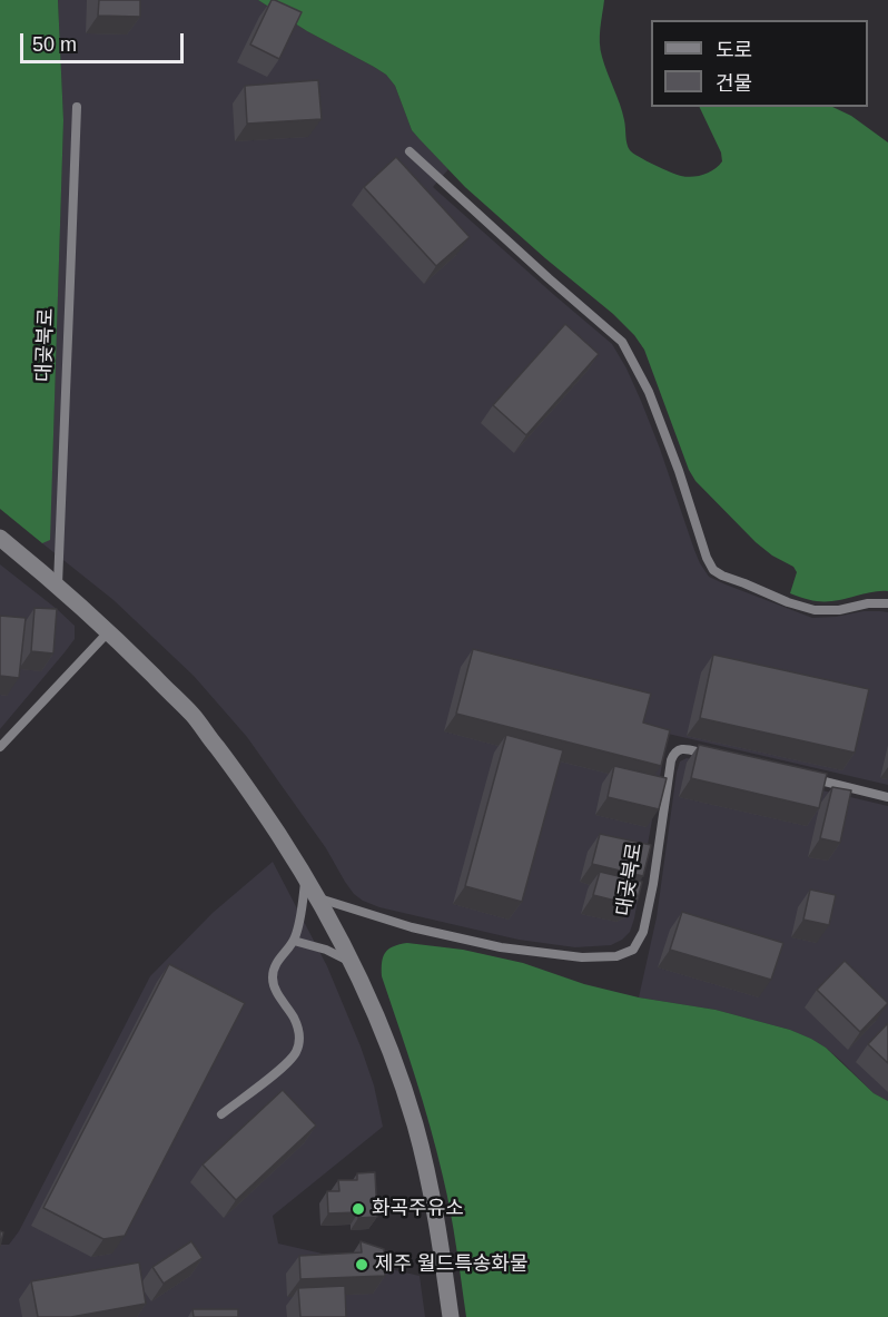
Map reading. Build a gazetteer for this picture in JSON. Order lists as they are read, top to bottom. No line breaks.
{"streets":{"lane":["대곶북로"]},"places":["화곡주유소","제주 월드특송화물"],"legend":["도로","건물"],"scale_bar":"50 m"}
